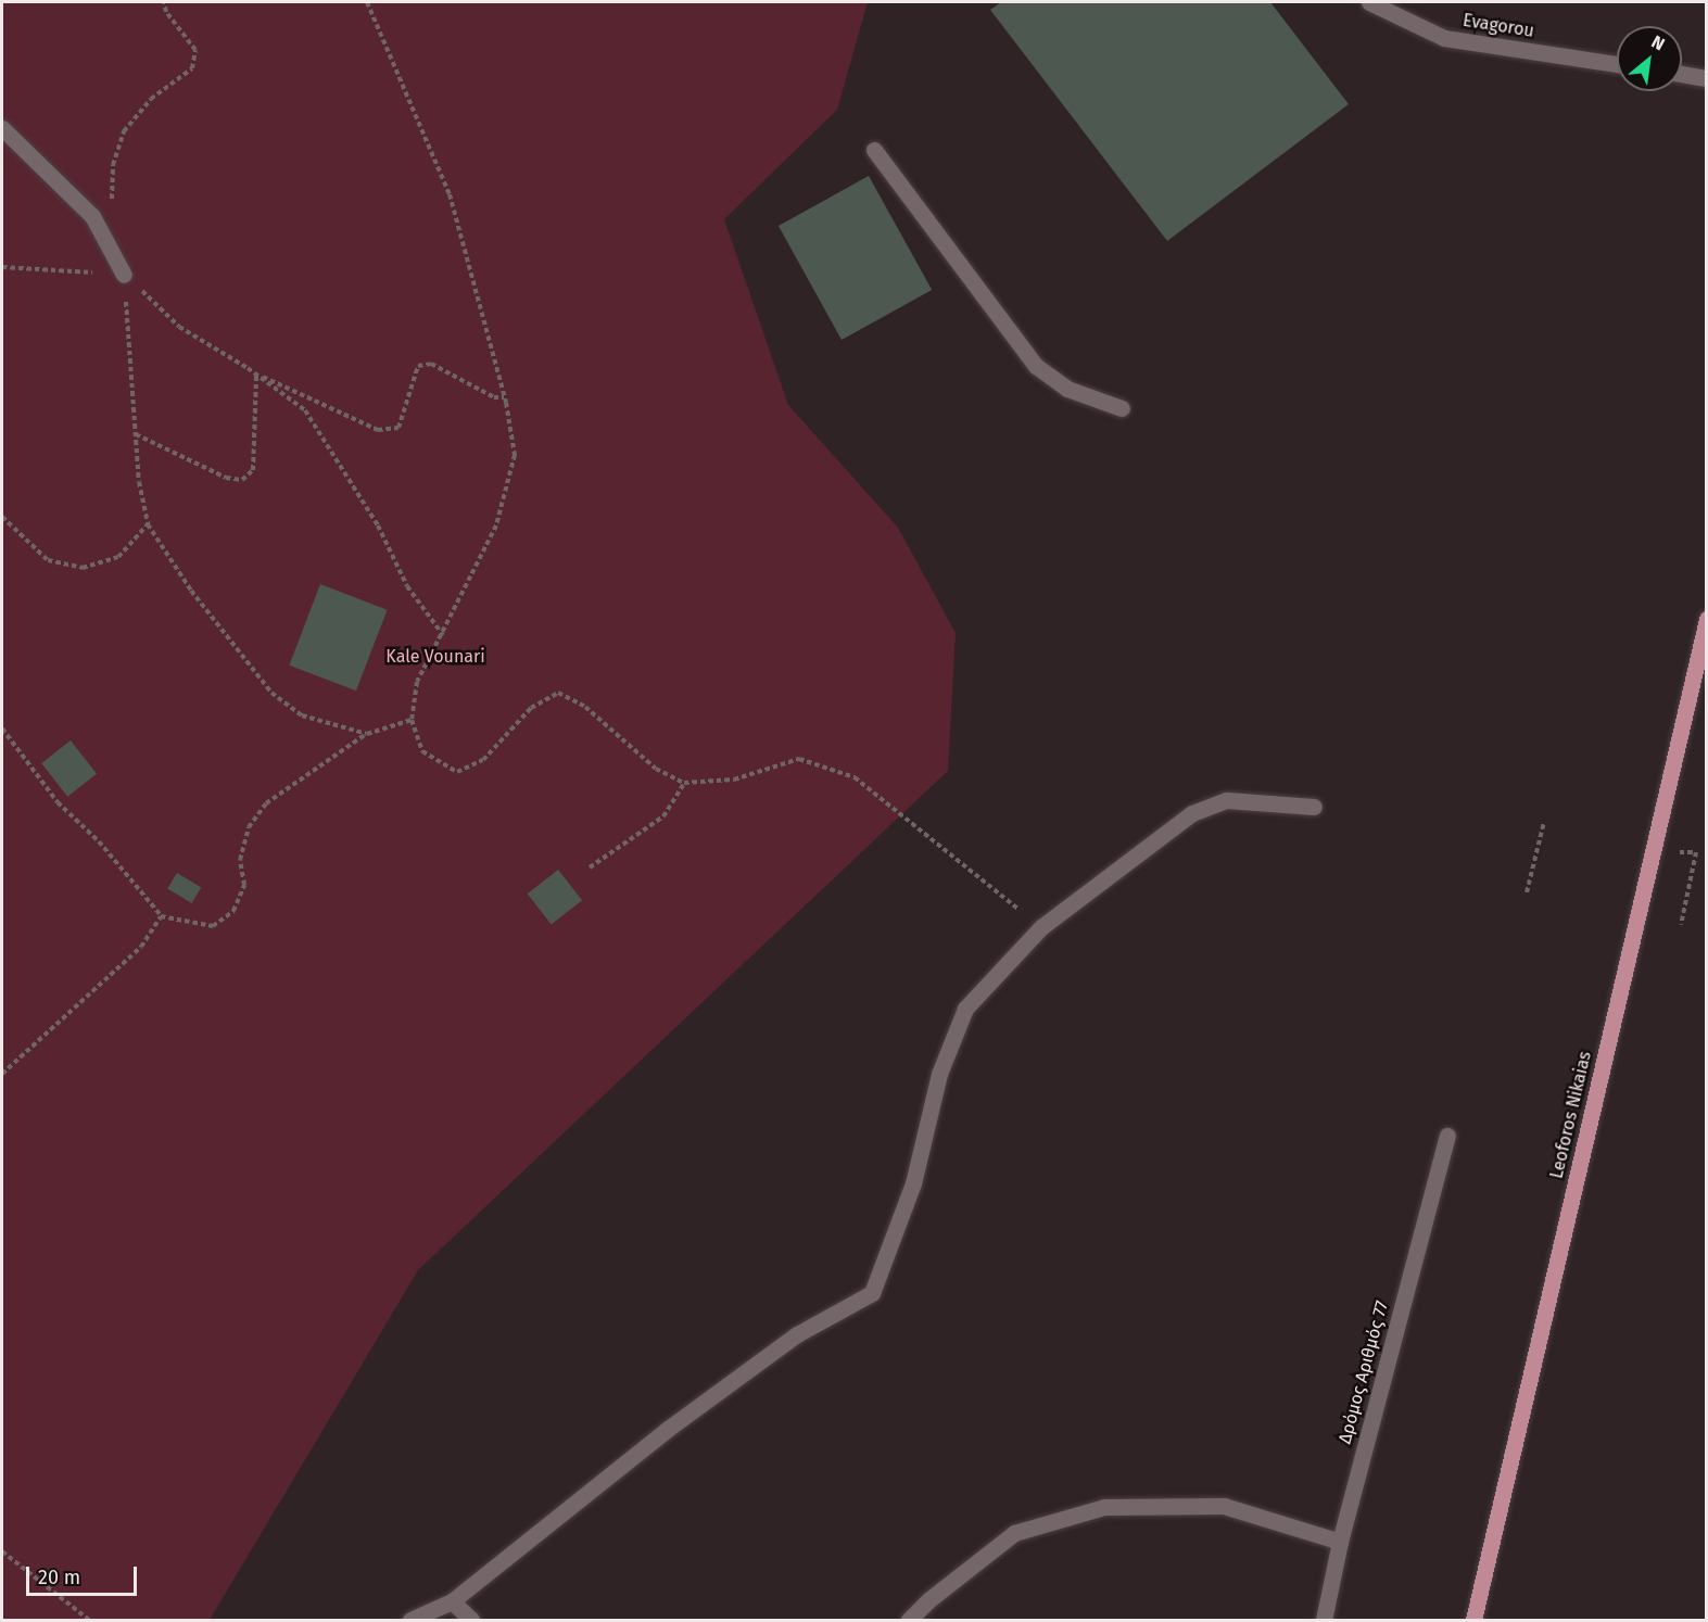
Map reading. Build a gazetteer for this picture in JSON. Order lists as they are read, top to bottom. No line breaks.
{"streets":{"main road":["Leoforos Nikaias"],"street":["Evagorou","Δρόμος Αριθμός 77"]},"parks":["Kale Vounari"],"scale_bar":"20 m","north":"top right"}
